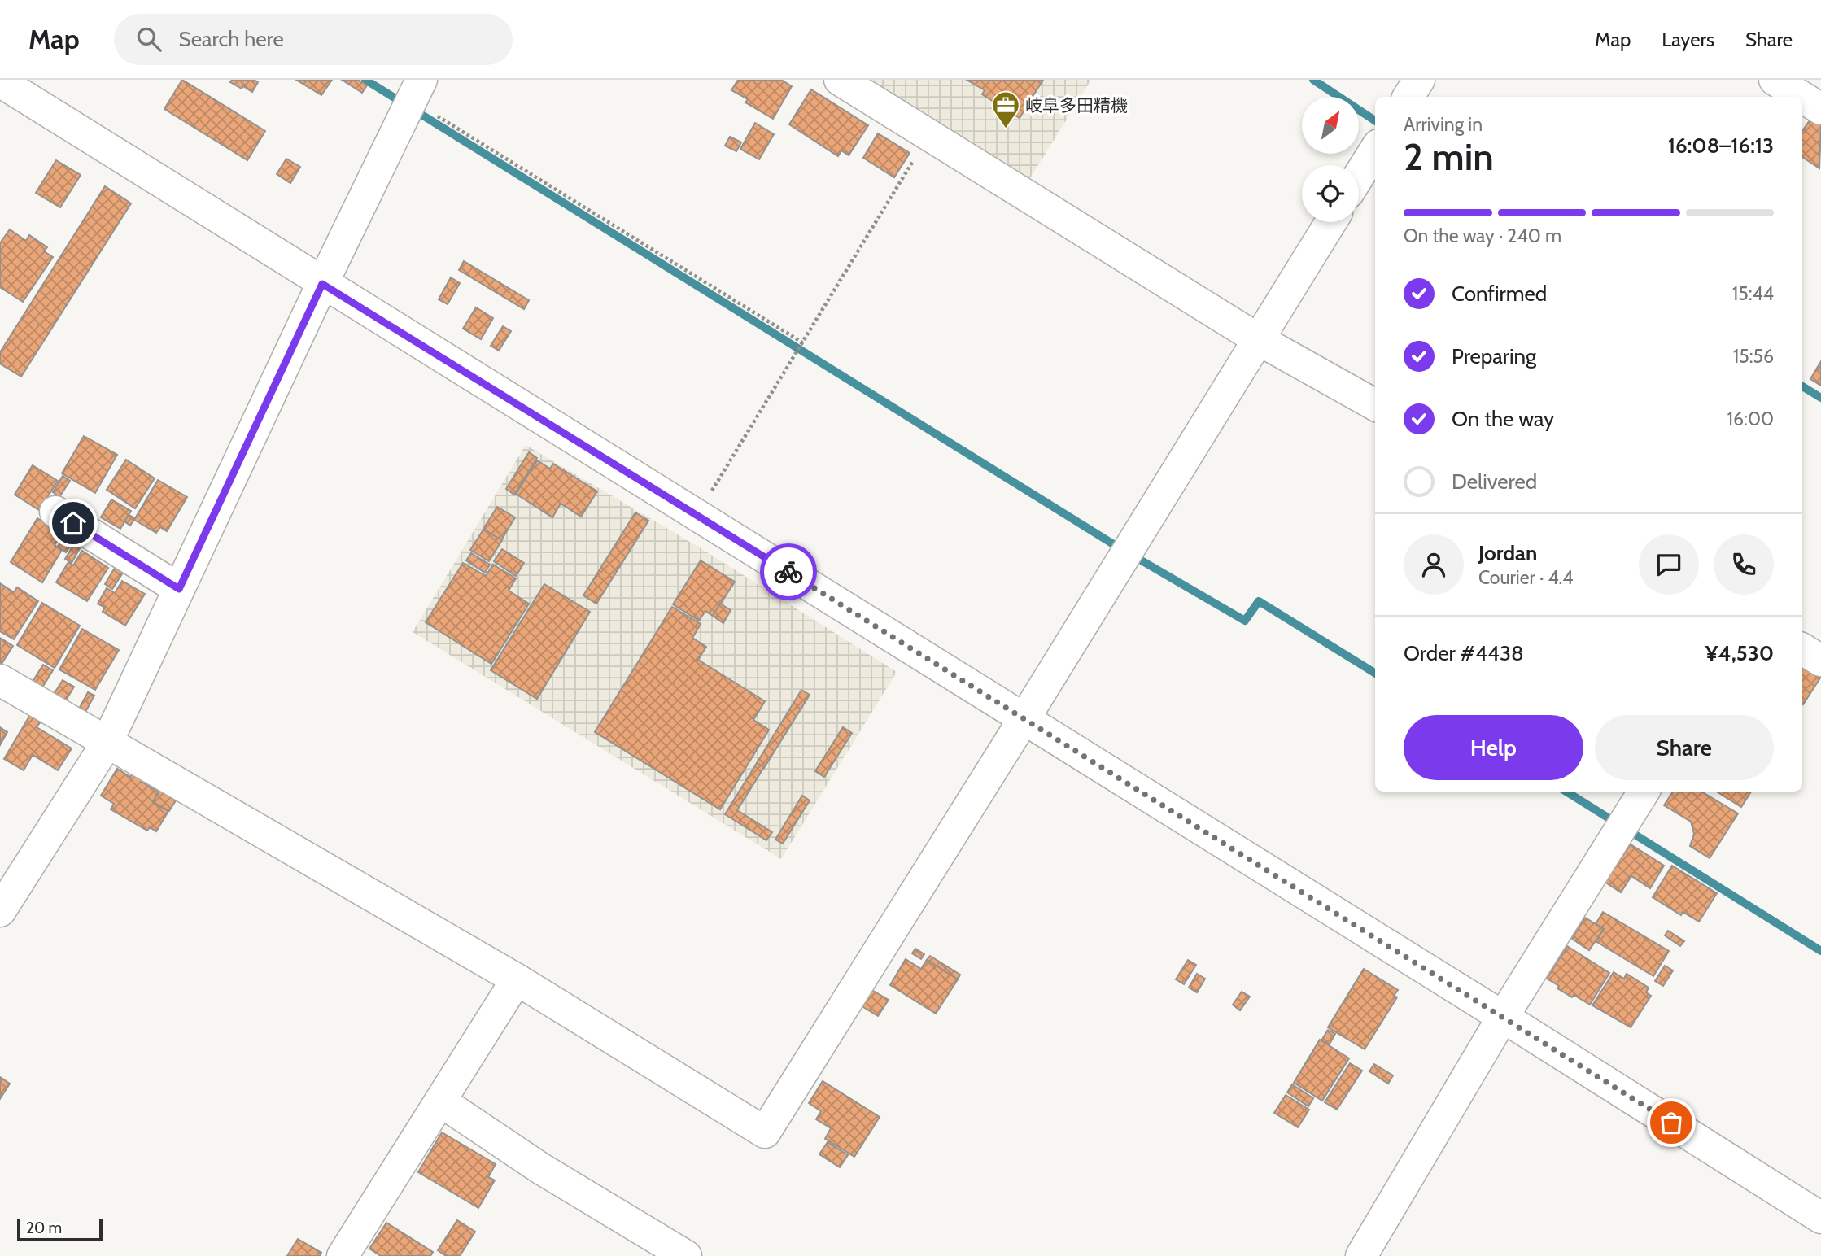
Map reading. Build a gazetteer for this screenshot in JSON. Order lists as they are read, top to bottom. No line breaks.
{"places":{"office":["岐阜多田精機"]},"scale_bar":"20 m","north":"top right","page":{"header":"Map","search":"Search here","nav":["Map","Layers","Share"],"heading":["2 min","Arriving in","16:08–16:13"],"panel":["Jordan","Courier · 4.4","Order #4438","¥4,530"],"bar":"On the way · 240 m","list":[["Confirmed","15:44"],["Preparing","15:56"],["On the way","16:00"],"Delivered"],"buttons":["Help","Share"],"scale":"20 m"}}
